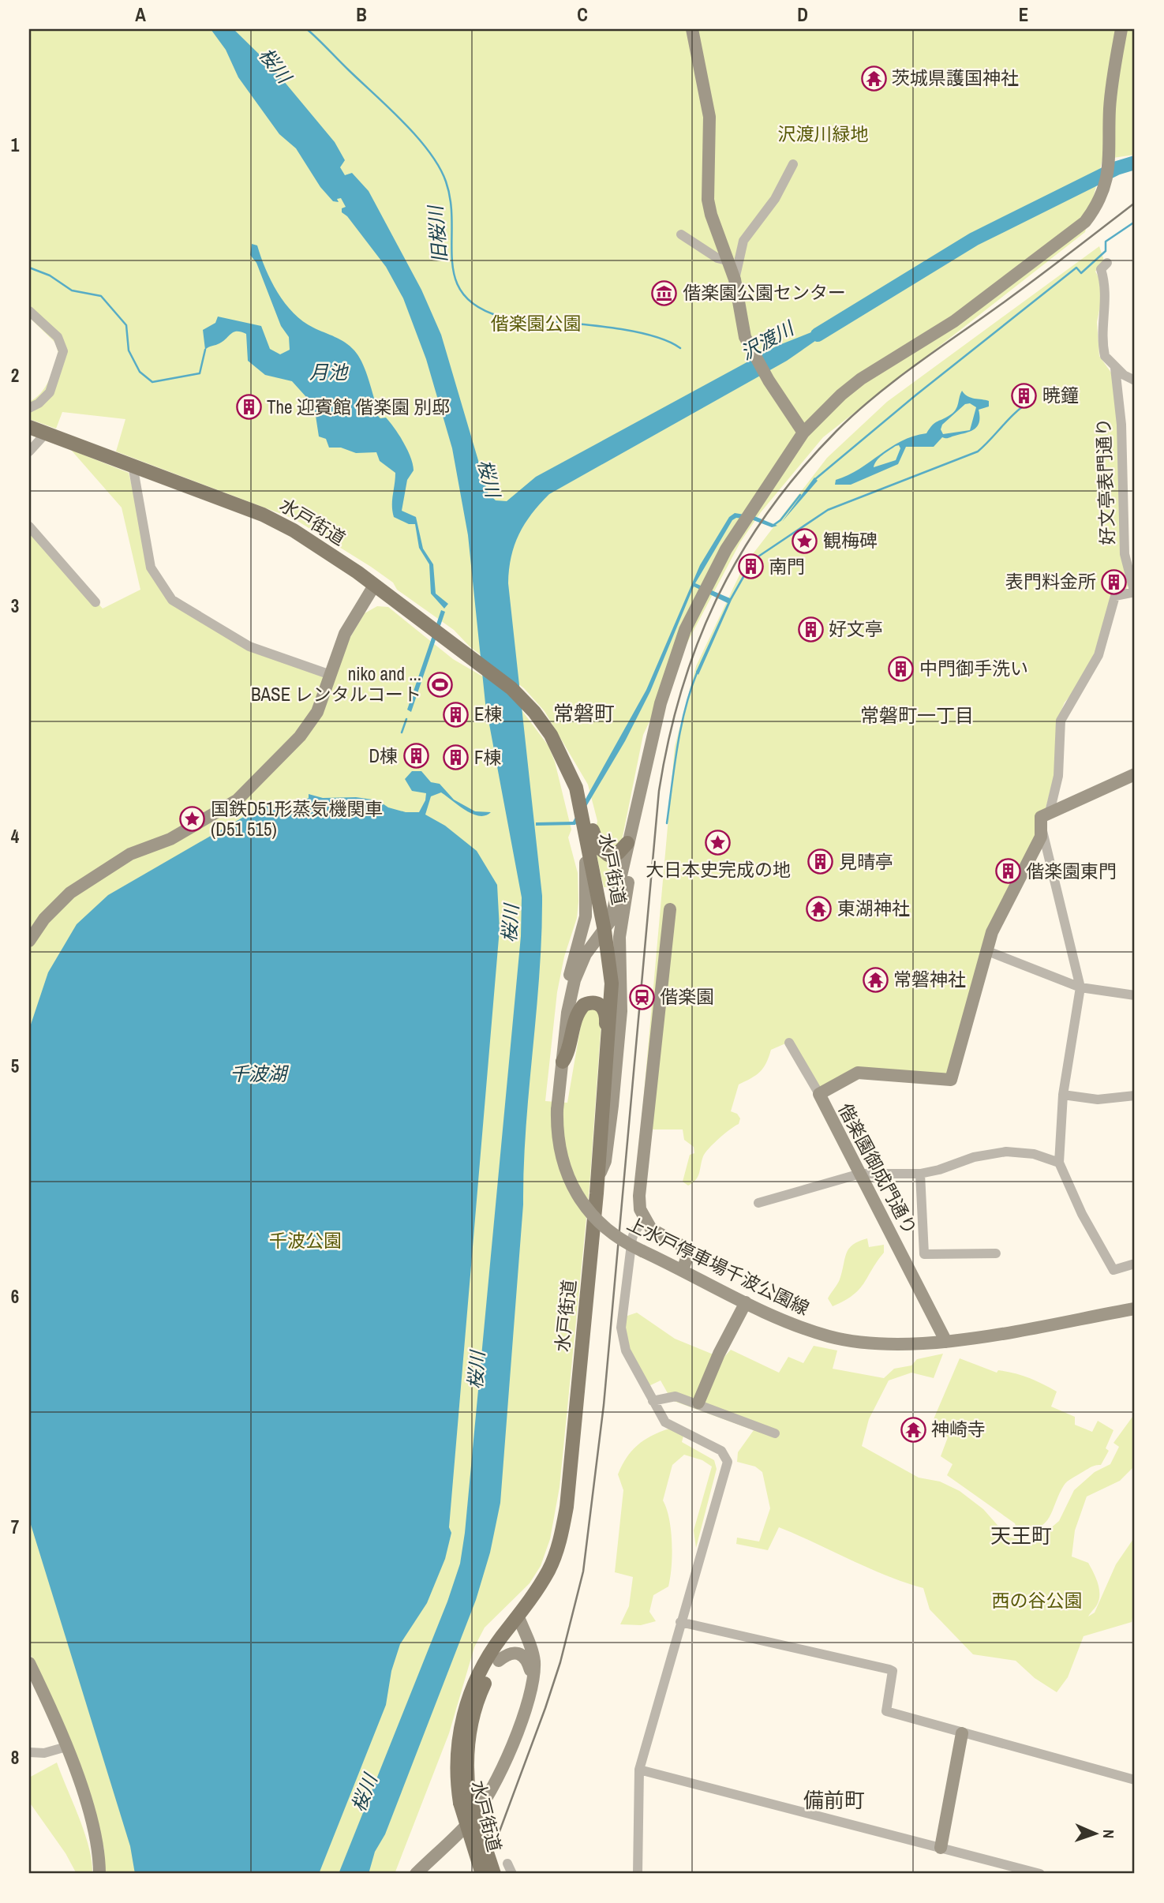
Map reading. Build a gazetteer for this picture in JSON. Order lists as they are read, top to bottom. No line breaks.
{"streets":{"main road":["水戸街道"],"street":["好文亭表門通り","偕楽園御成門通り","上水戸停車場千波公園線"]},"crossings":[["水戸街道","上水戸停車場千波公園線"],["偕楽園御成門通り","上水戸停車場千波公園線"]],"districts":["常磐町","常磐町一丁目","天王町","備前町"],"water":["桜川","旧桜川","沢渡川","月池","千波湖"],"parks":["沢渡川緑地","偕楽園公園","千波公園","西の谷公園"],"places":{"temple":["茨城県護国神社","東湖神社","常磐神社","神崎寺"],"museum":["偕楽園公園センター"],"building":["暁鐘","The 迎賓館 偕楽園 別邸","南門","表門料金所","好文亭","中門御手洗い","E棟","D棟","F棟","見晴亭","偕楽園東門"],"place":["観梅碑","国鉄D51形蒸気機関車 (D51 515)","大日本史完成の地"],"sports":["niko and ... BASE レンタルコート"],"station":["偕楽園"]},"north":"right","grid":{"columns":["A","B","C","D","E"],"rows":["1","2","3","4","5","6","7","8"]}}
